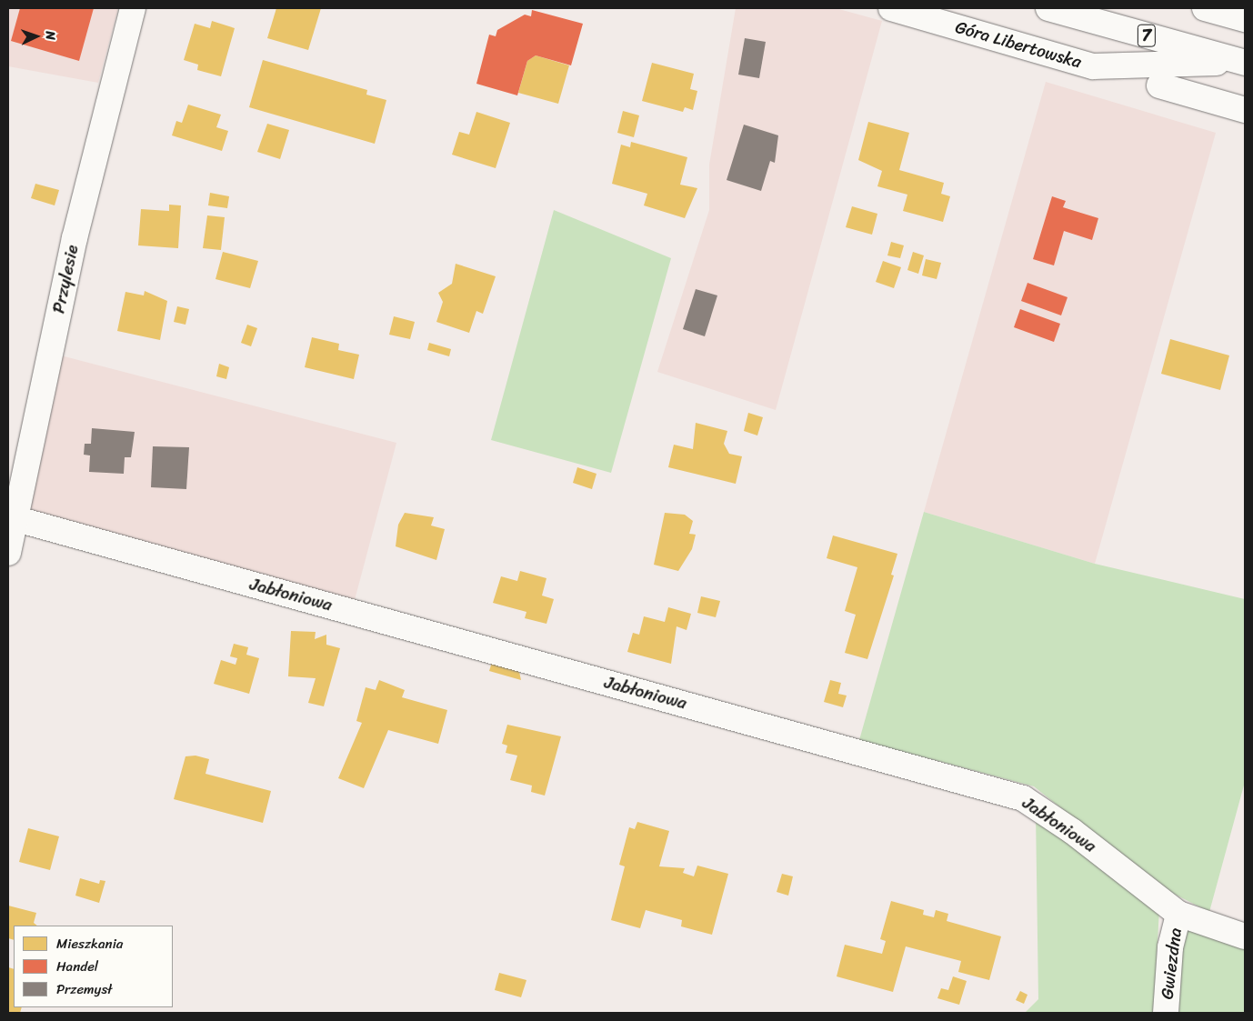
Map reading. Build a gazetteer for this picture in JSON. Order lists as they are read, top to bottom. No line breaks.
{"streets":{"main road":["7","Góra Libertowska","Przylesie","Jabłoniowa","Gwiezdna"]},"crossings":[["7","Góra Libertowska"],["Przylesie","Jabłoniowa"],["Jabłoniowa","Gwiezdna"]],"legend":["Mieszkania","Handel","Przemysł"],"north":"right"}
